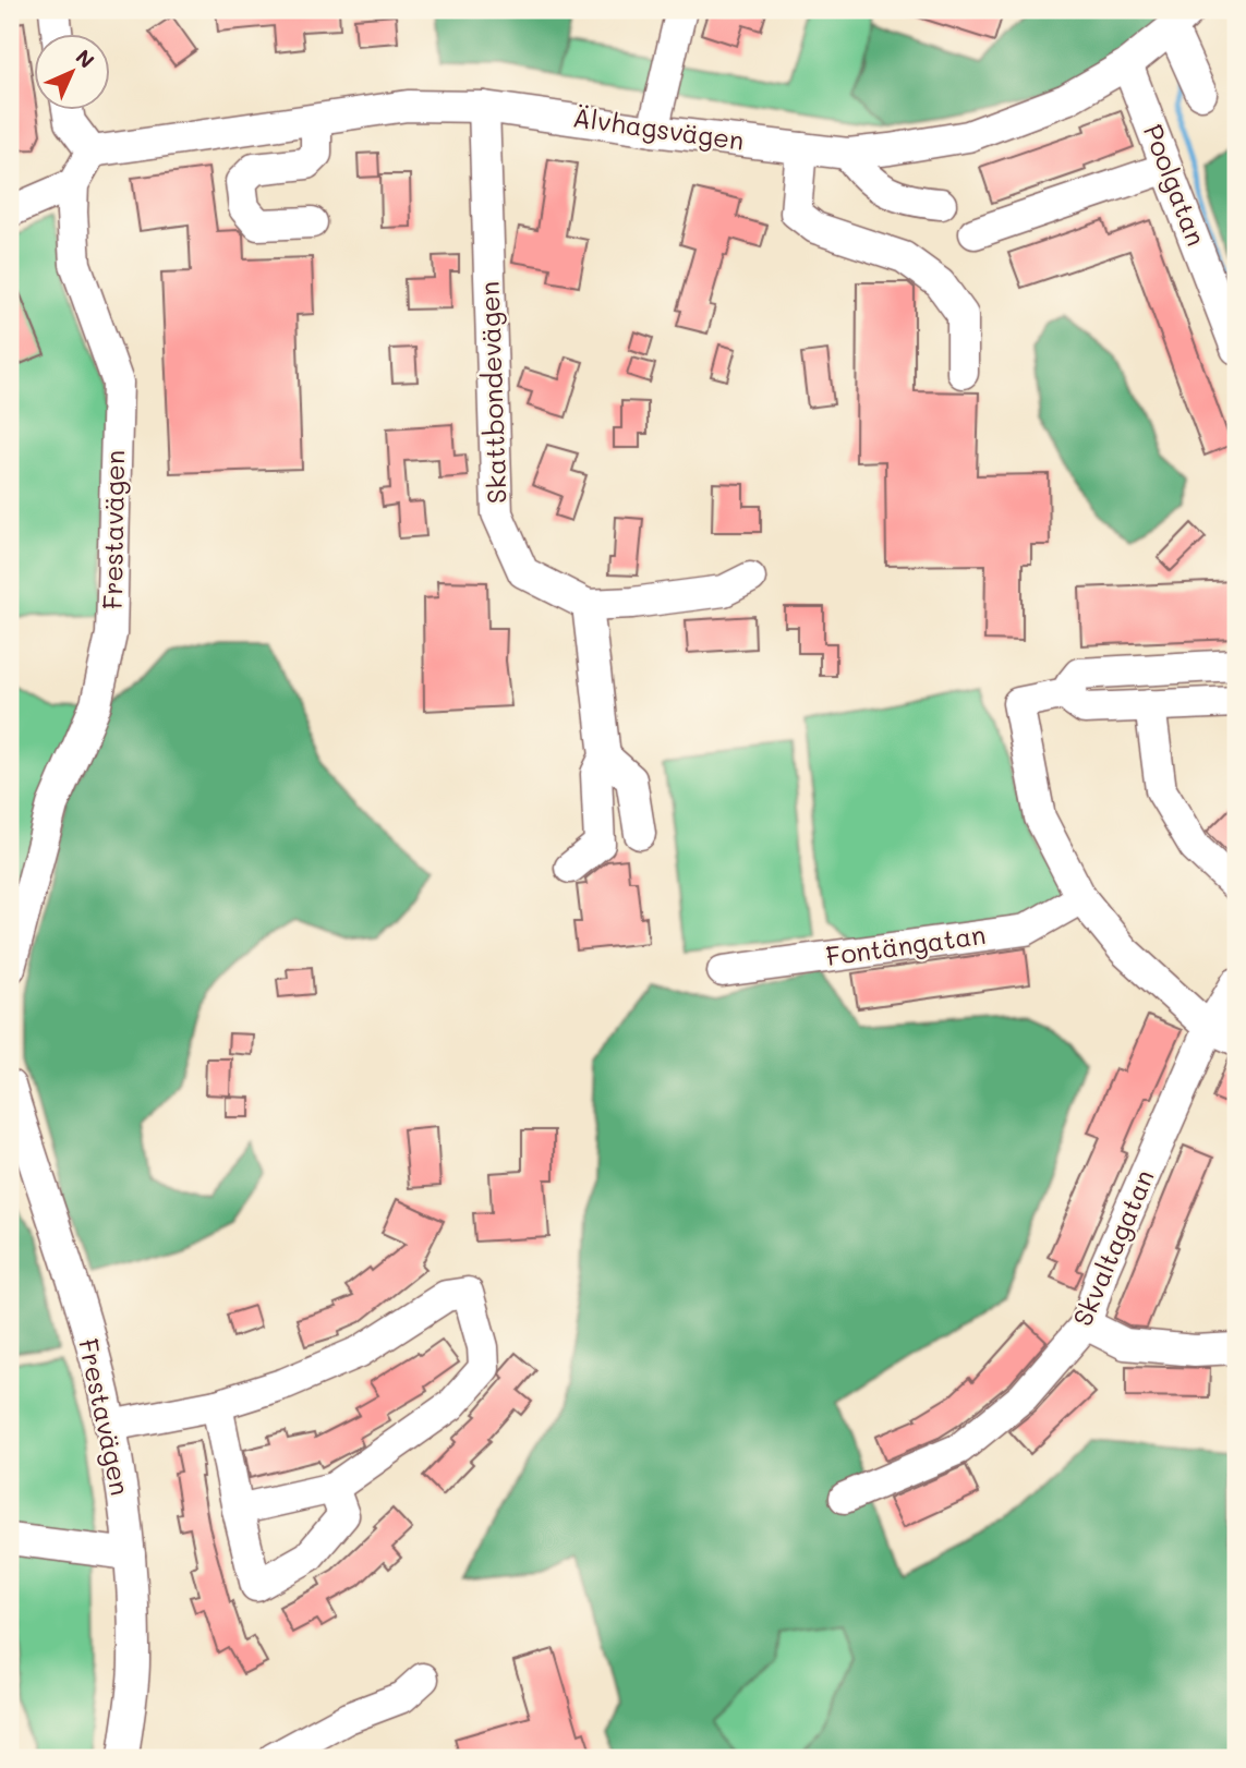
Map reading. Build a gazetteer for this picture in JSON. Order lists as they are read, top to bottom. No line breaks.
{"streets":{"street":["Älvhagsvägen","Poolgatan","Skattbondevägen","Frestavägen","Fontängatan","Skvaltagatan"]},"crossings":[["Älvhagsvägen","Poolgatan"],["Älvhagsvägen","Skattbondevägen"]],"north":"top right"}
